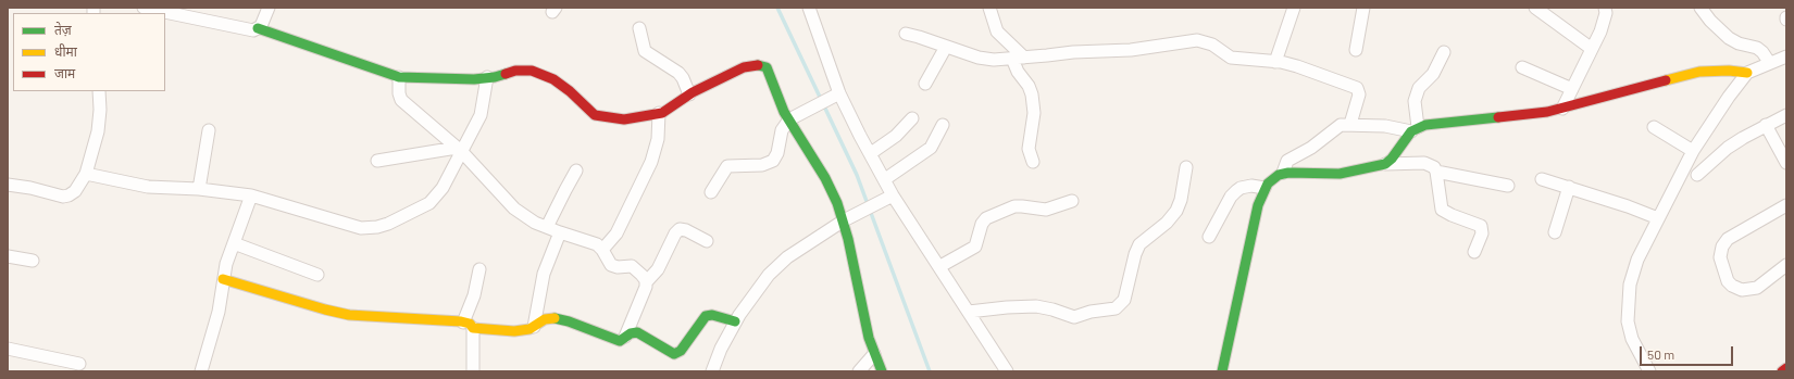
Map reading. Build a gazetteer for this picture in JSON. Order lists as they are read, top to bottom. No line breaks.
{"legend":["तेज़","धीमा","जाम"],"scale_bar":"50 m"}
